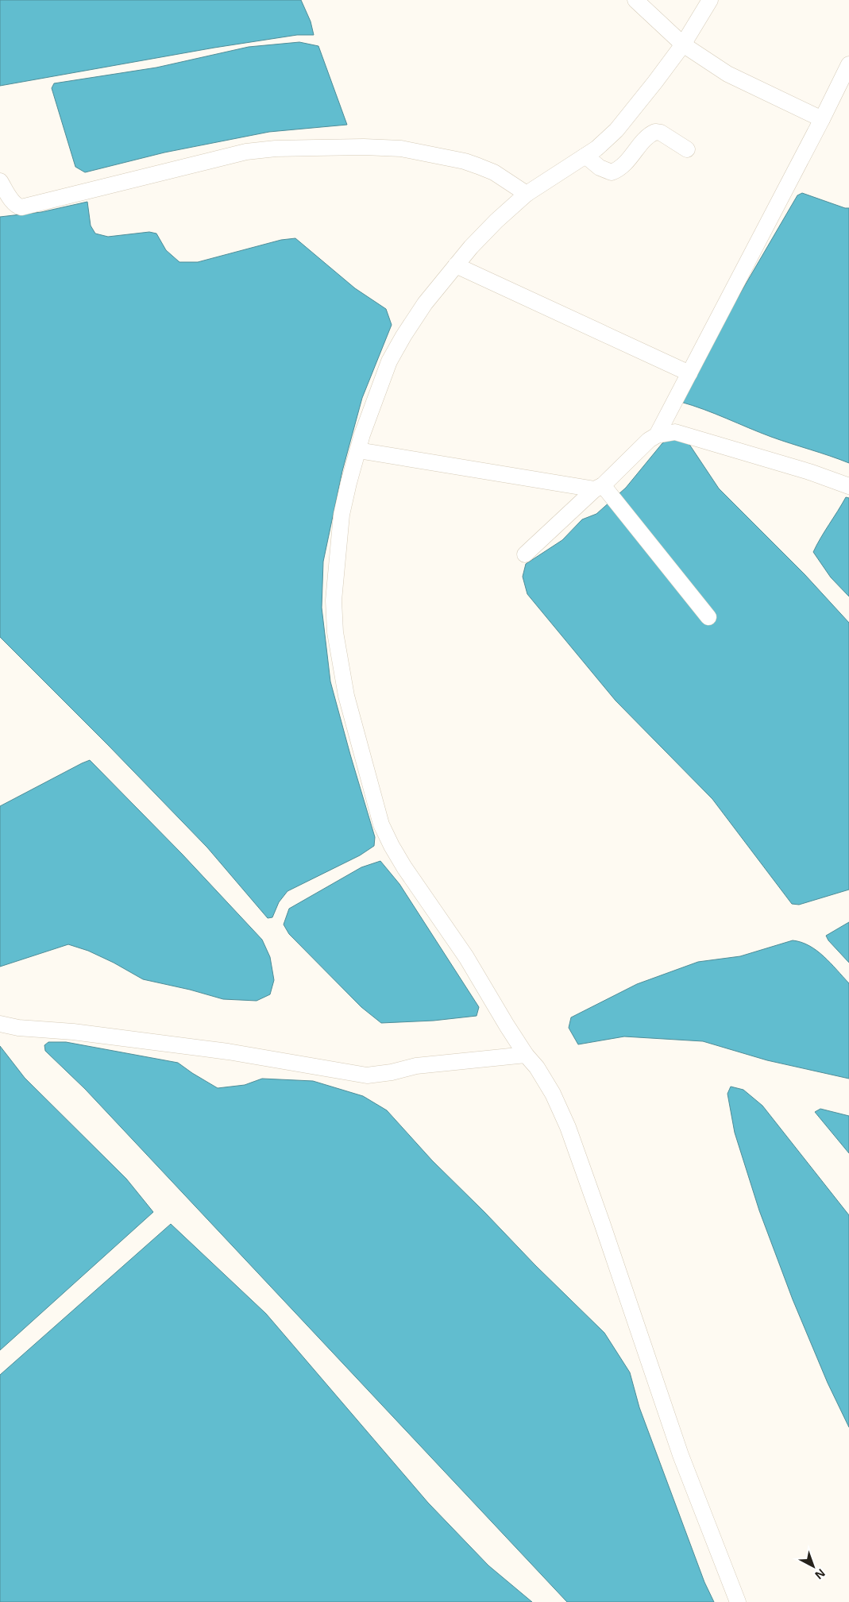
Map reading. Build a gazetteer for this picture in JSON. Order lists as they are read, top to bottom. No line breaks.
{"north":"bottom right"}
